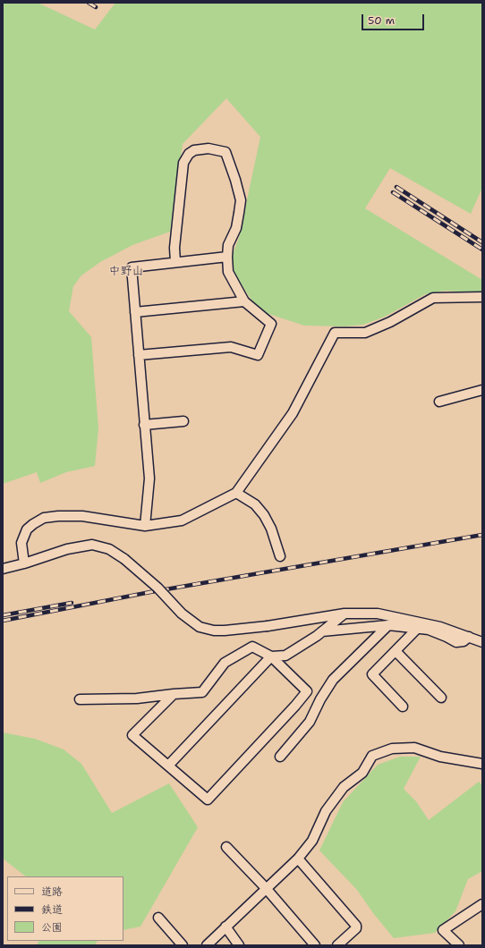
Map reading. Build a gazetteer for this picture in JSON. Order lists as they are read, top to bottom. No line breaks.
{"districts":["中野山"],"legend":["道路","鉄道","公園"],"scale_bar":"50 m"}
